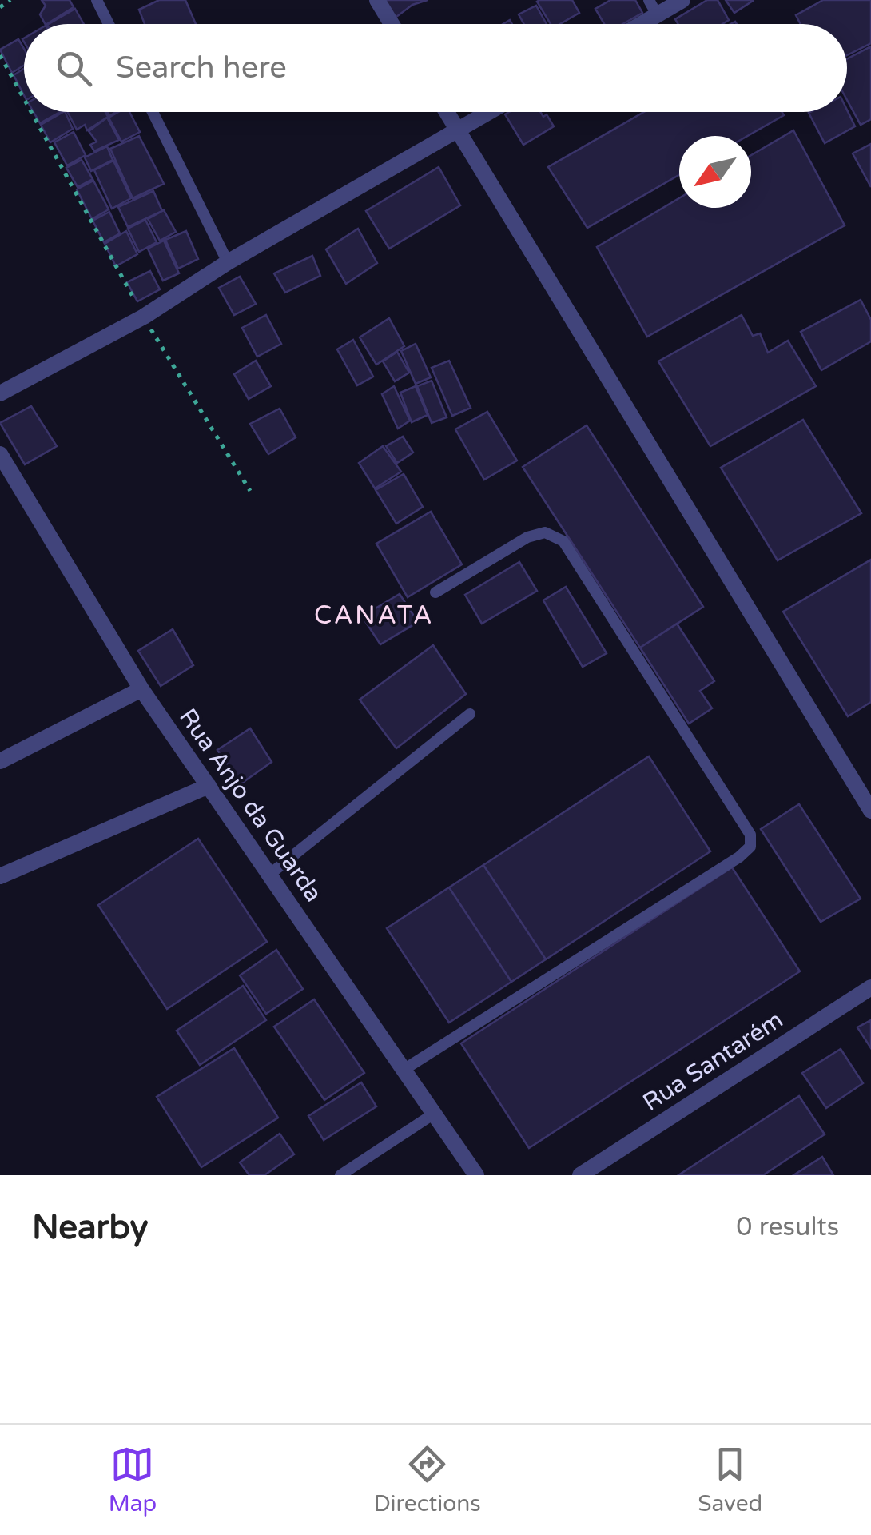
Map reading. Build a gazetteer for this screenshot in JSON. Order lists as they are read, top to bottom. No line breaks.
{"streets":{"street":["Rua Anjo da Guarda","Rua Santarém"]},"districts":["CANATA"],"north":"bottom left","page":{"search":"Search here","heading":["Nearby","0 results"],"nav":["Map","Directions","Saved"]}}
